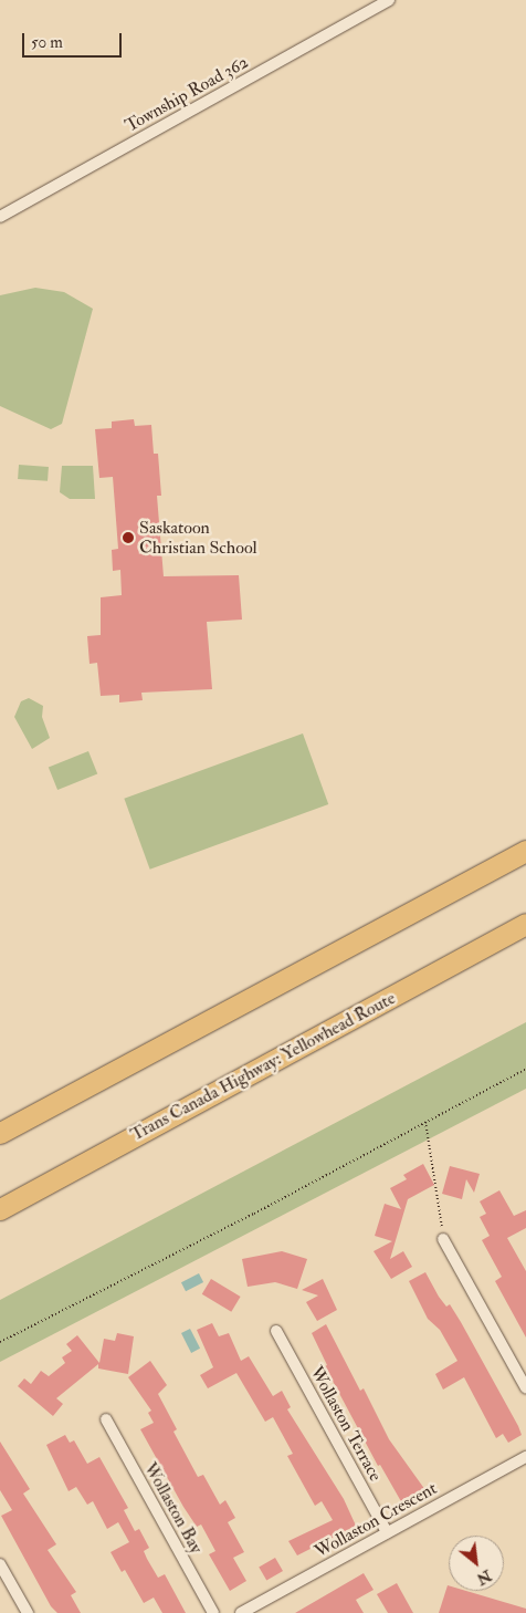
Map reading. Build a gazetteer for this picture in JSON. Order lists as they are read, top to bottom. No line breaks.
{"streets":{"highway":["Trans Canada Highway: Yellowhead Route"],"street":["Township Road 362","Wollaston Terrace","Wollaston Bay","Wollaston Crescent"]},"crossings":[["Wollaston Terrace","Wollaston Crescent"]],"places":["Saskatoon Christian School"],"scale_bar":"50 m","north":"bottom right"}
